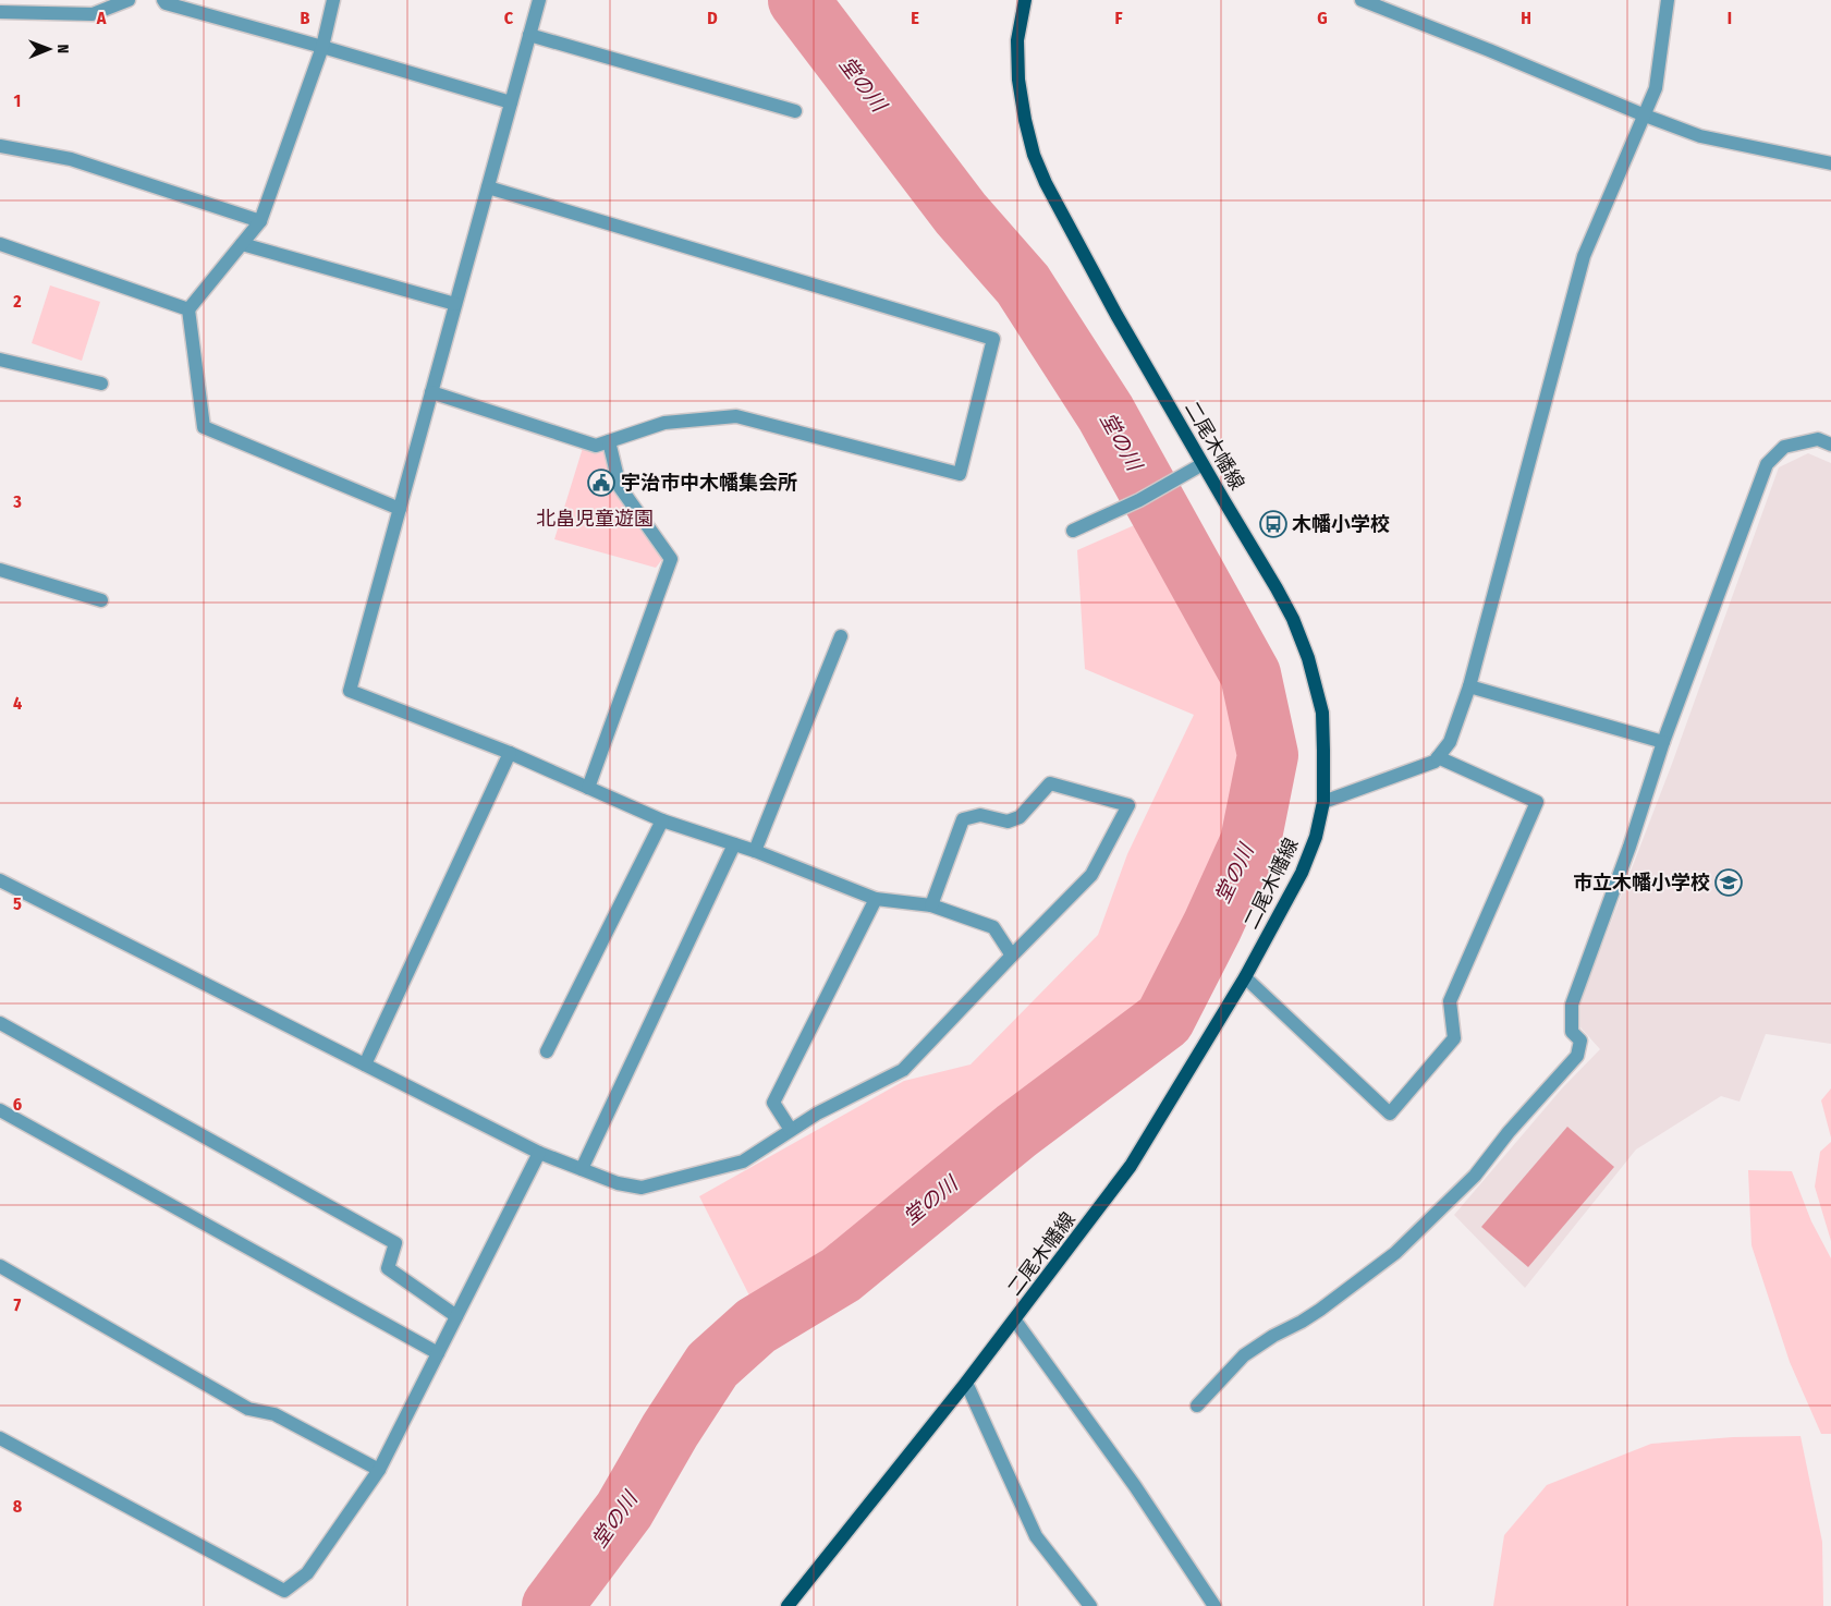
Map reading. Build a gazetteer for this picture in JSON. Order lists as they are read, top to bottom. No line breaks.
{"streets":{"main road":["二尾木幡線"]},"water":["堂の川"],"parks":["北畠児童遊園"],"places":{"public building":["宇治市中木幡集会所"],"bus stop":["木幡小学校"],"school or university":["市立木幡小学校"]},"north":"right","grid":{"columns":["A","B","C","D","E","F","G","H","I"],"rows":["1","2","3","4","5","6","7","8"]}}
